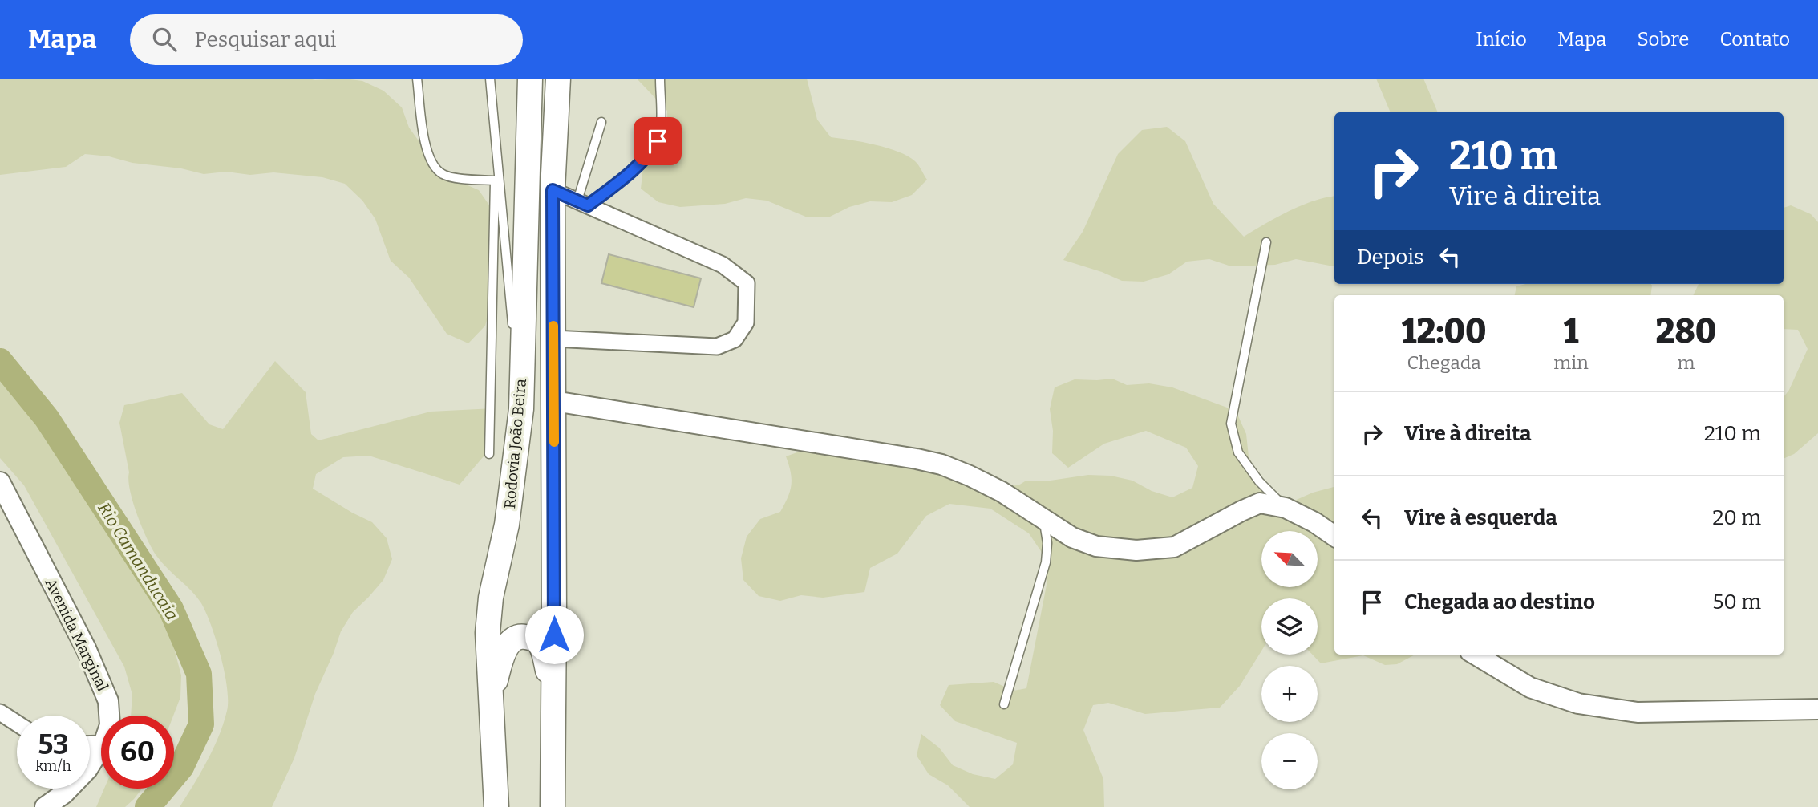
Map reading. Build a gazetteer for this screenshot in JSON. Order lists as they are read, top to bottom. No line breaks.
{"streets":{"main road":["Rodovia João Beira"],"street":["Avenida Marginal"]},"water":["Rio Camanducaia"],"north":"top left","page":{"header":"Mapa","search":"Pesquisar aqui","nav":["Início","Mapa","Sobre","Contato"],"turn":["210 m","Vire à direita"],"then":"Depois","eta":["12:00","Chegada","1","min","280","m"],"list":[{"name":"Vire à direita","value":"210 m"},{"name":"Vire à esquerda","value":"20 m"},{"name":"Chegada ao destino","value":"50 m"}],"map_buttons":["+","−"],"speed":"53 km/h","limit":"60"}}
